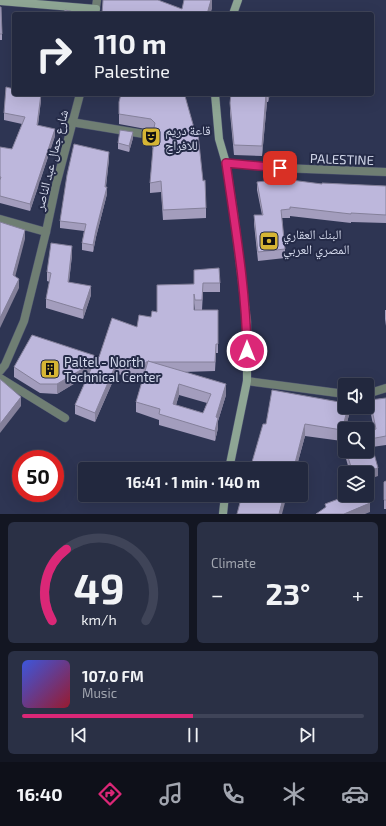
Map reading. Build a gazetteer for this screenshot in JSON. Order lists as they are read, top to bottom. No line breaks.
{"streets":{"street":["PALESTINE","شارع جمال عبد الناصر"]},"places":{"theatre":["قاعة دريم للافراح"],"bank":["البنك العقاري المصري العربي"],"building":["Paltel - North Technical Center"]},"page":{"turn":["110 m","Palestine"],"limit":"50","trip":"16:41 · 1 min · 140 m","tile":"Climate","heat":["−","23°","+"],"song":["107.0 FM","Music"],"tabs":"16:40","gauge":["49","km/h"]}}
